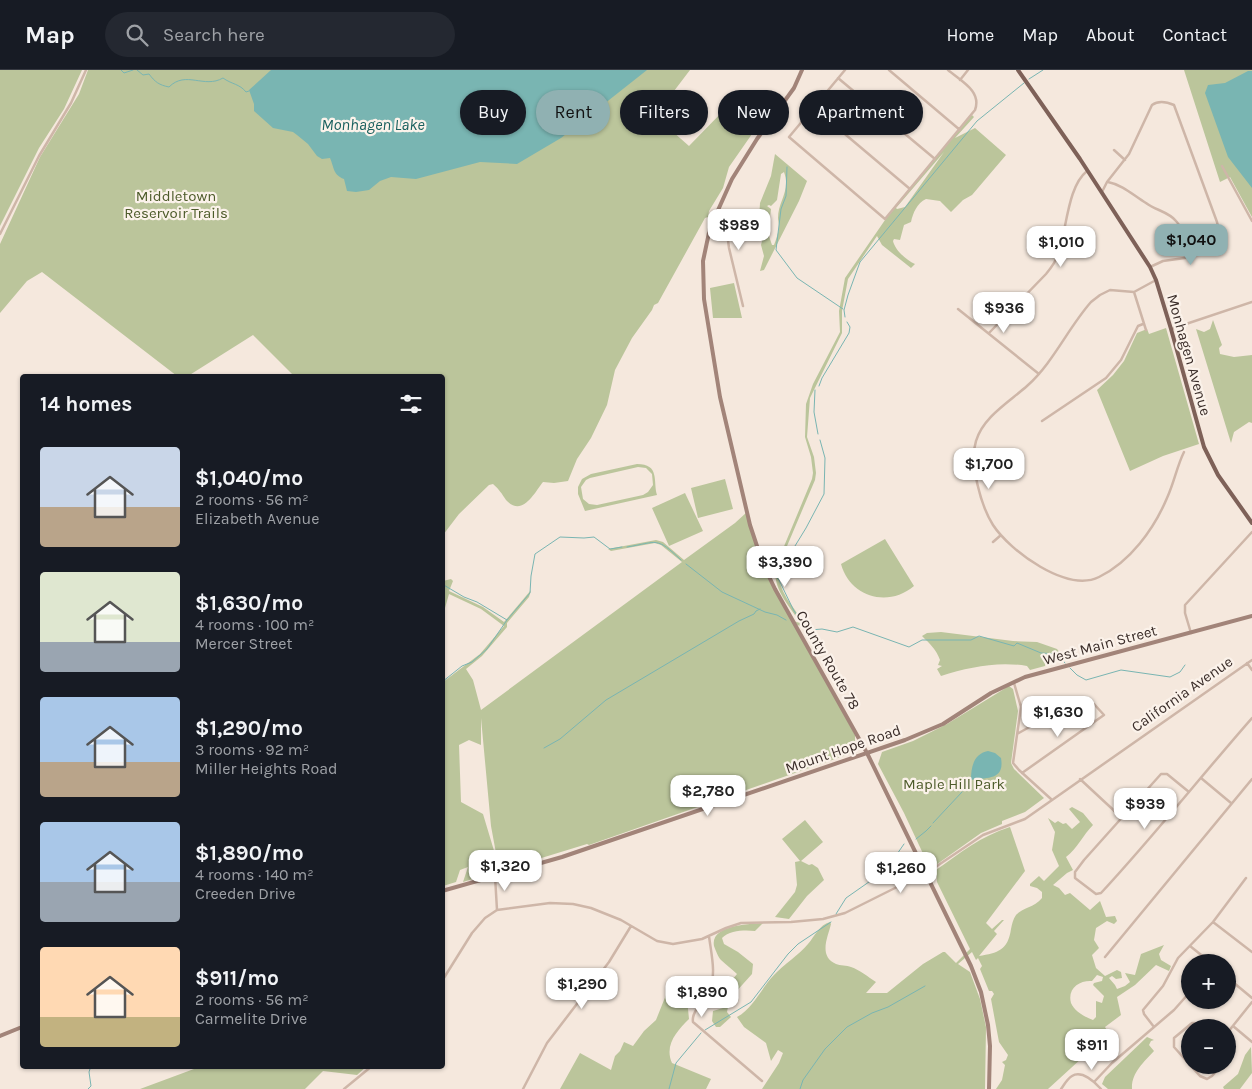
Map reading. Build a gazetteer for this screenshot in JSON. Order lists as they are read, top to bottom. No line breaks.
{"streets":{"main road":["Monhagen Avenue"],"street":["West Main Street","County Route 78","California Avenue","Mount Hope Road"]},"crossings":[["West Main Street","Mount Hope Road"],["County Route 78","California Avenue"],["County Route 78","Mount Hope Road"]],"water":["Monhagen Lake"],"parks":["Middletown Reservoir Trails","Maple Hill Park"],"page":{"header":"Map","search":"Search here","nav":["Home","Map","About","Contact"],"chip":["Buy","Rent","Filters","New","Apartment"],"price":["$989","$1,040","$1,010","$936","$1,700","$3,390","$1,630","$2,780","$939","$1,320","$1,260","$1,290","$1,890","$911"],"heading":"14 homes","list":[{"name":"$1,040/mo","note":"2 rooms · 56 m² · Elizabeth Avenue"},{"name":"$1,630/mo","note":"4 rooms · 100 m² · Mercer Street"},{"name":"$1,290/mo","note":"3 rooms · 92 m² · Miller Heights Road"},{"name":"$1,890/mo","note":"4 rooms · 140 m² · Creeden Drive"},{"name":"$911/mo","note":"2 rooms · 56 m² · Carmelite Drive"}],"map_buttons":["+","−"]}}
